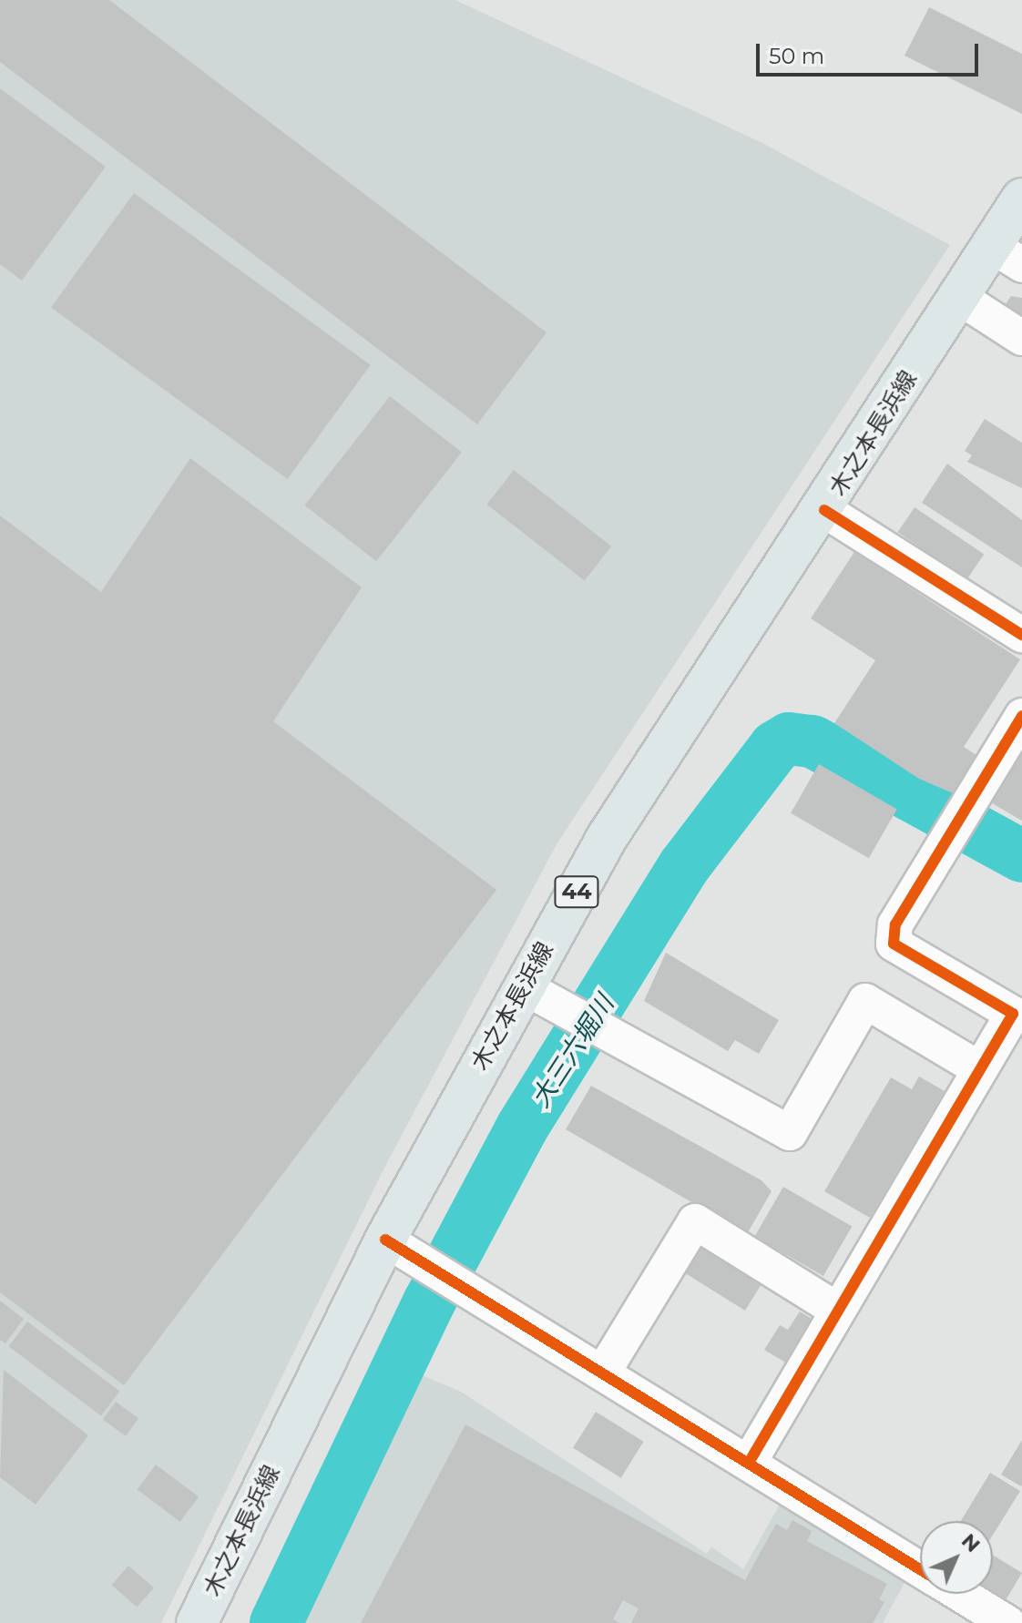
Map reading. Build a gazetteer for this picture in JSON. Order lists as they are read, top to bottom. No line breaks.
{"streets":{"main road":["木之本長浜線","44"]},"water":["大三六堀川"],"scale_bar":"50 m","north":"top right"}
